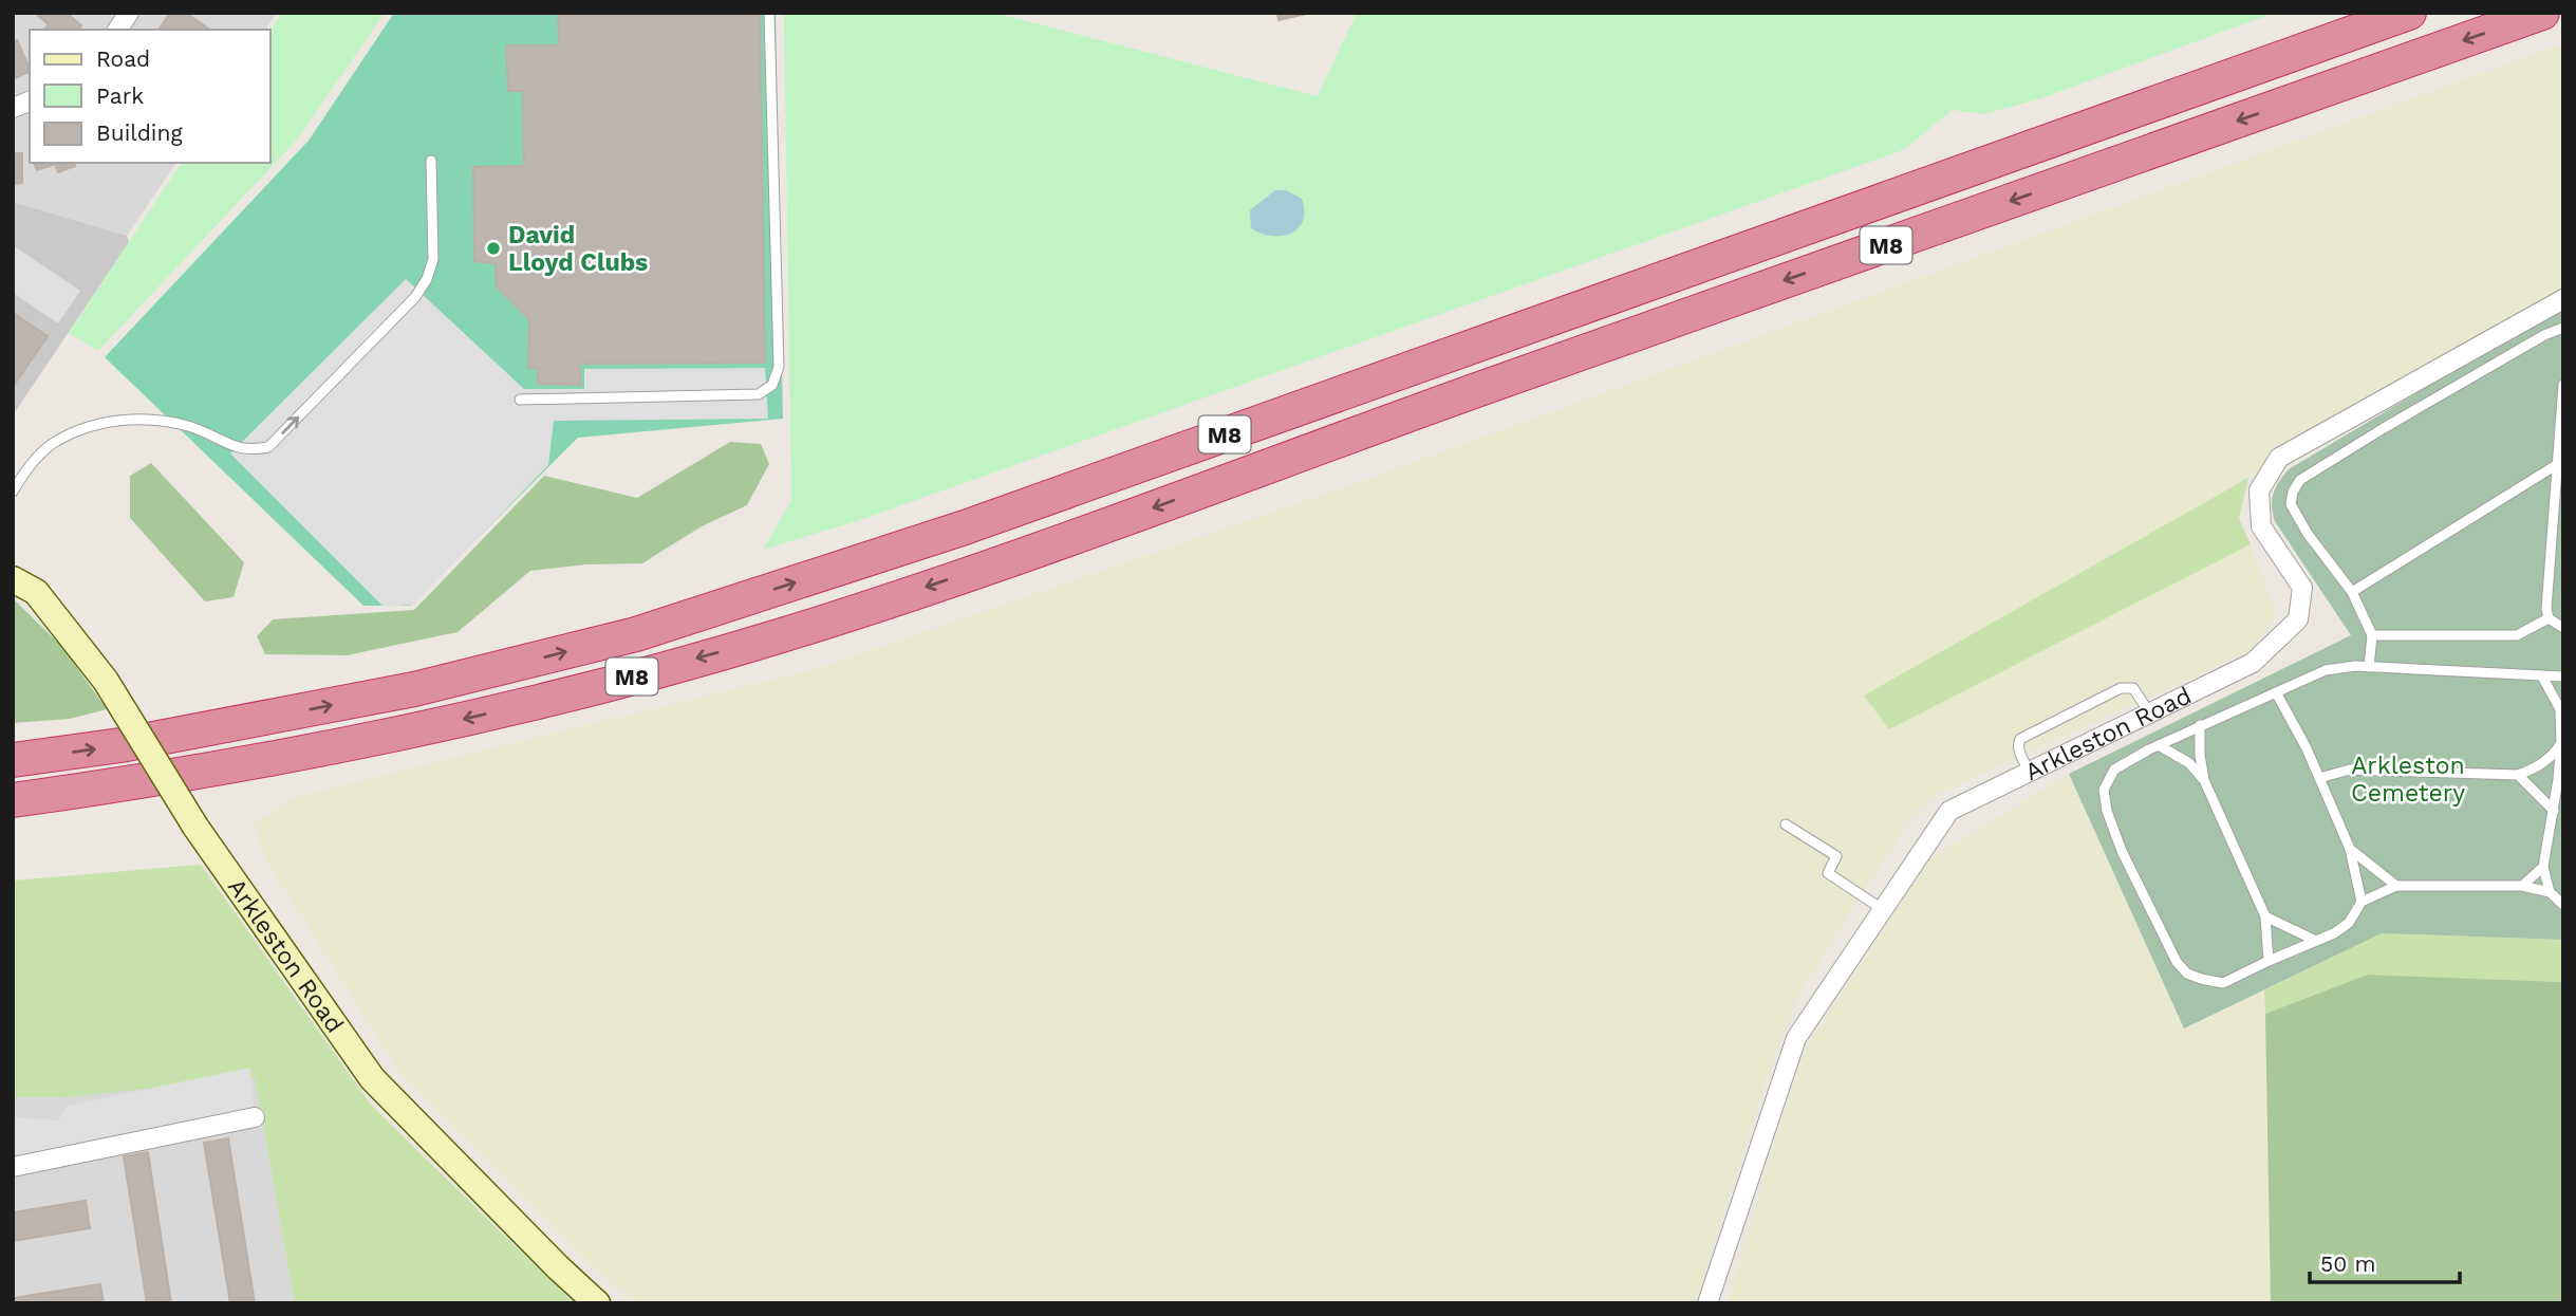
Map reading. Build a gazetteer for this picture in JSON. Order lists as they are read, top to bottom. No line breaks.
{"streets":{"highway":["M8"],"street":["Arkleston Road"]},"parks":["Arkleston Cemetery"],"places":["David Lloyd Clubs"],"legend":["Road","Park","Building"],"scale_bar":"50 m"}
